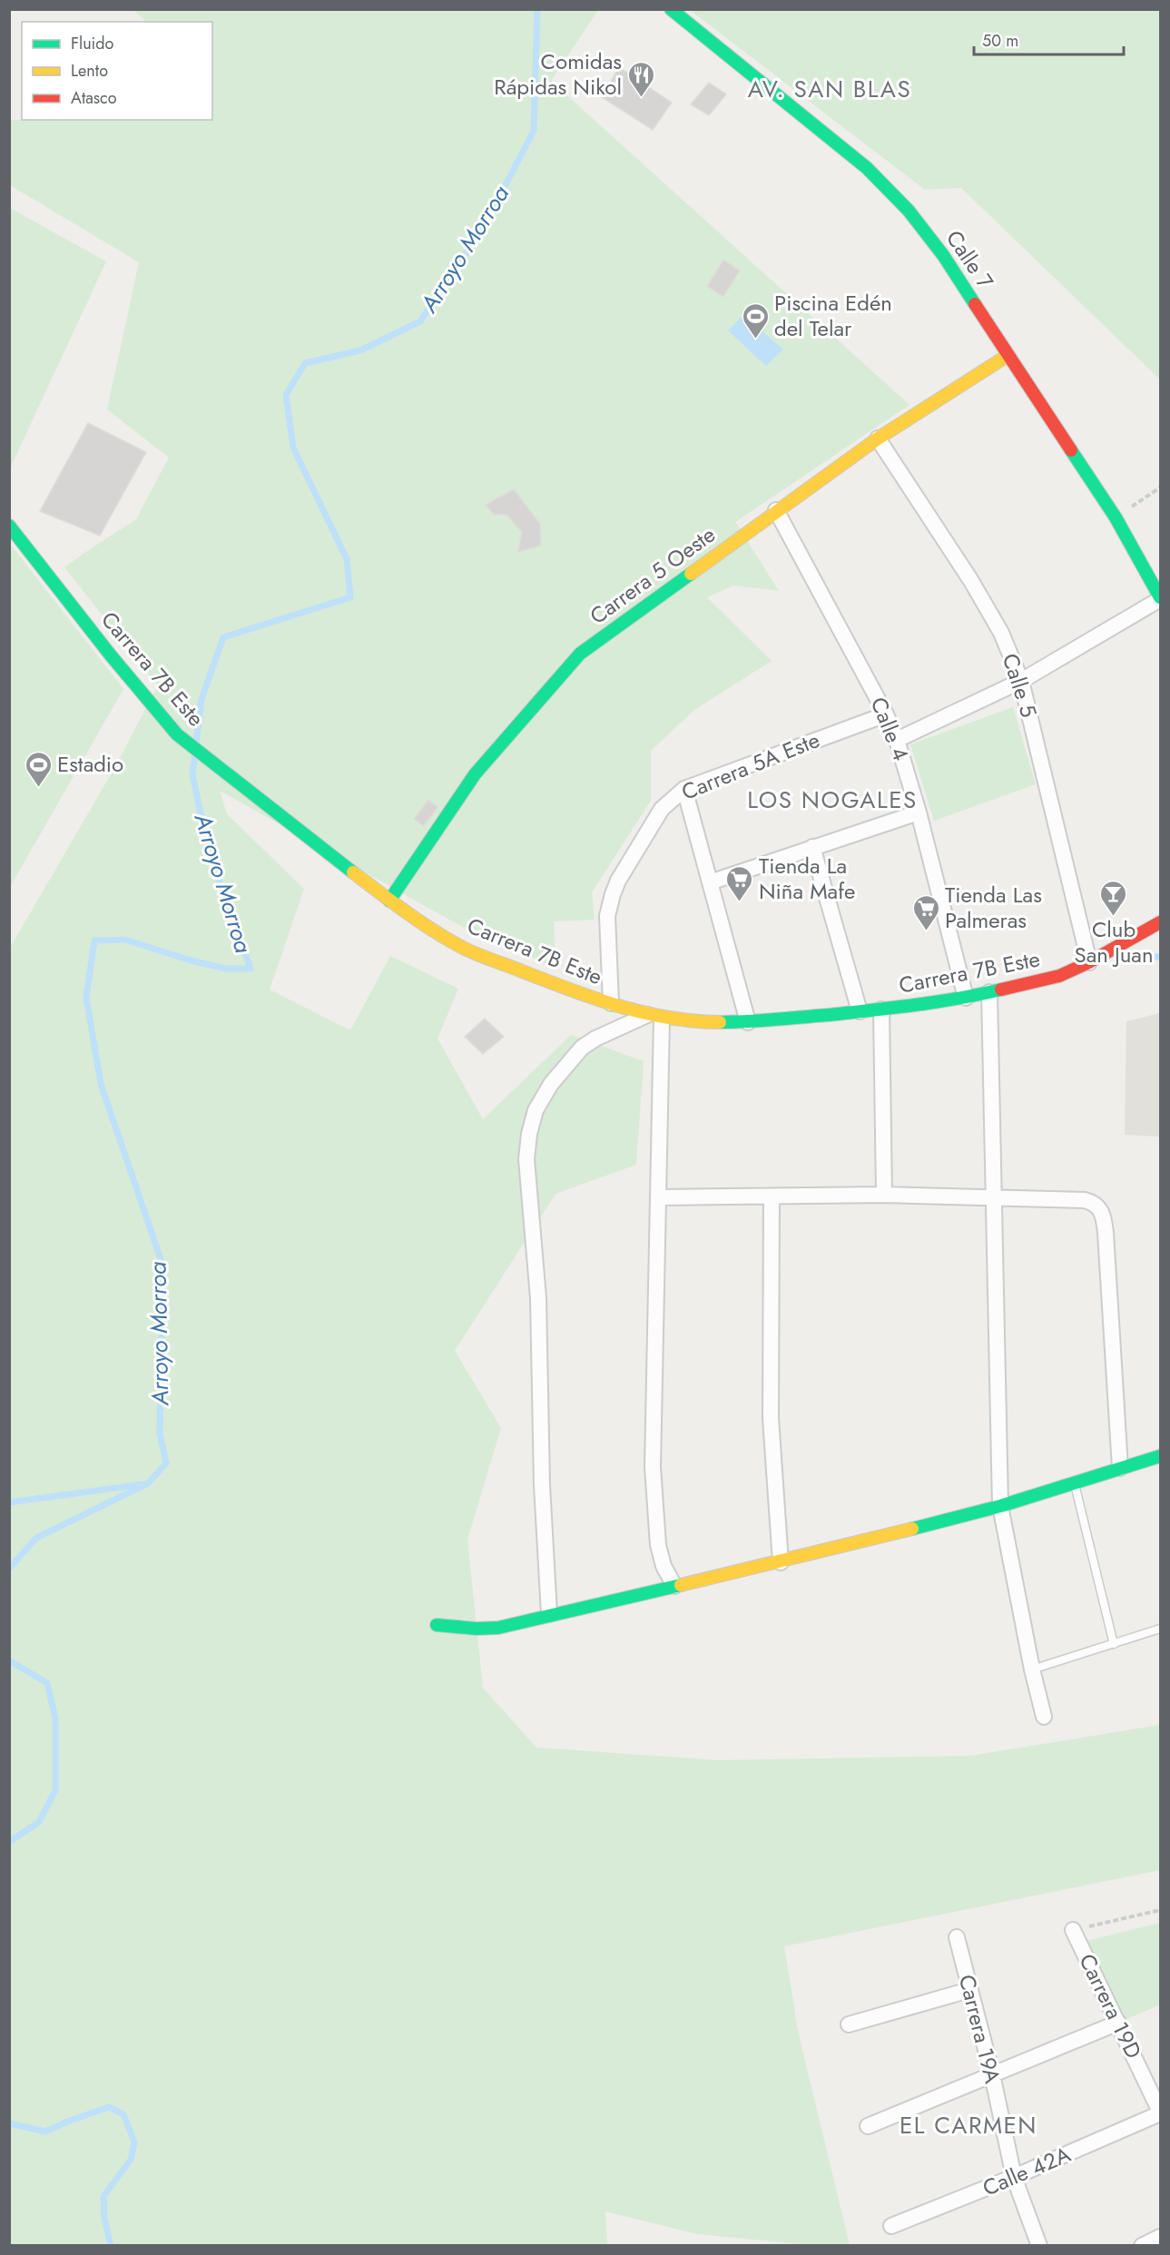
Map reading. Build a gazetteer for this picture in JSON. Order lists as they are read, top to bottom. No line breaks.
{"streets":{"street":["Calle 7","Carrera 5 Oeste","Carrera 7B Este","Calle 5","Calle 4","Carrera 5A Este","Carrera 19D","Carrera 19A","Calle 42A"]},"crossings":[["Calle 7","Carrera 5 Oeste"],["Carrera 5 Oeste","Carrera 7B Este"],["Carrera 5 Oeste","Calle 5"],["Carrera 5 Oeste","Calle 4"],["Carrera 7B Este","Calle 5"],["Carrera 7B Este","Calle 4"],["Carrera 7B Este","Carrera 5A Este"],["Calle 4","Carrera 5A Este"],["Carrera 19D","Calle 42A"],["Carrera 19A","Calle 42A"]],"districts":["AV. SAN BLAS","LOS NOGALES","EL CARMEN"],"water":["Arroyo Morroa"],"places":{"restaurant":["Comidas Rápidas Nikol"],"sports":["Piscina Edén del Telar","Estadio"],"supermarket":["Tienda La Niña Mafe","Tienda Las Palmeras"],"bar":["Club San Juan"]},"legend":["Fluido","Lento","Atasco"],"scale_bar":"50 m"}
